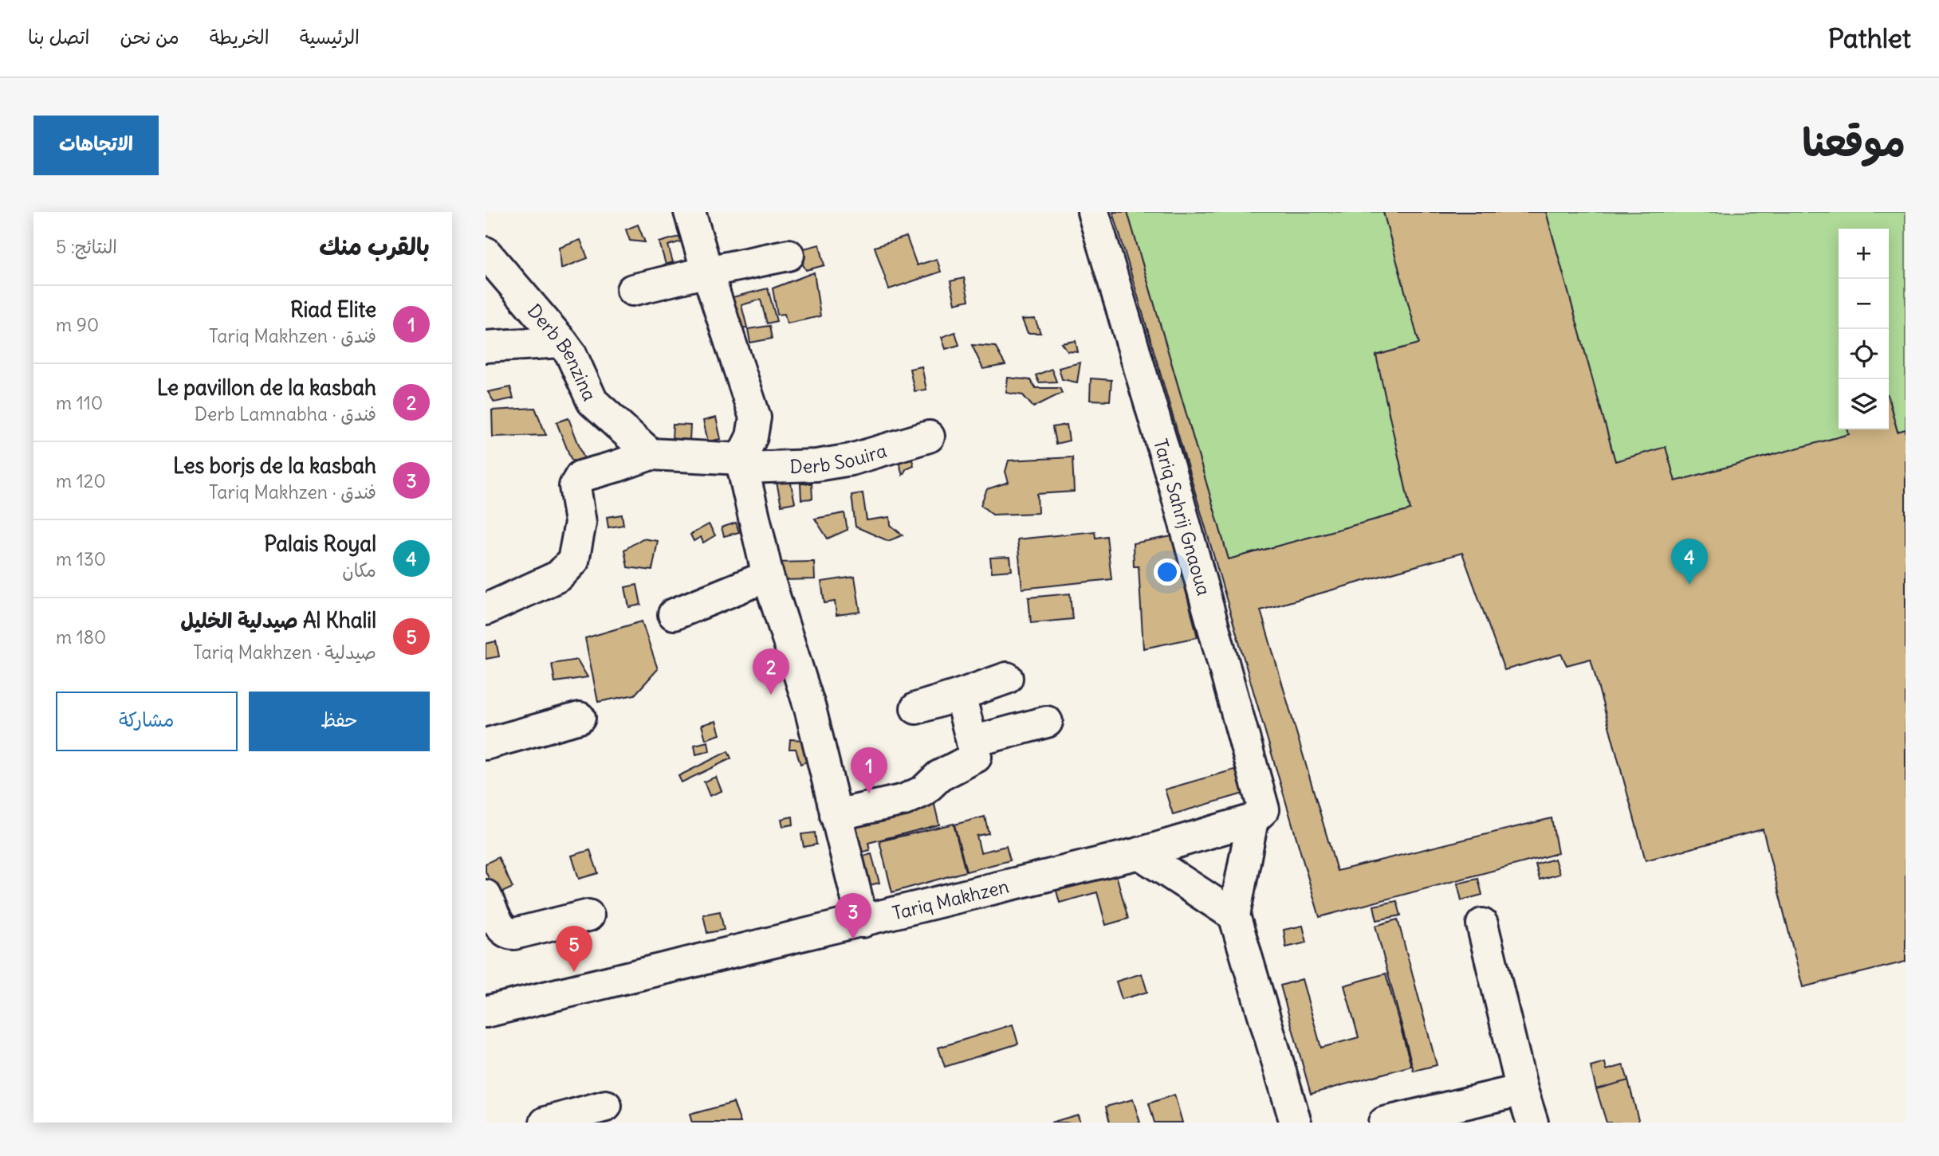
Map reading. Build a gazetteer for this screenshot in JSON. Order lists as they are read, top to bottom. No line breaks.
{"streets":{"street":["Derb Benzina","Derb Souira","Tariq Sahrij Gnaoua","Tariq Makhzen"]},"crossings":[["Tariq Sahrij Gnaoua","Tariq Makhzen"]],"page":{"header":"Pathlet","nav":["الرئيسية","الخريطة","من نحن","اتصل بنا"],"title":"موقعنا","buttons":["الاتجاهات",["حفظ","مشاركة"]],"heading":["بالقرب منك","النتائج: 5"],"map_buttons":["+","−"],"list":[{"mark":"1","name":"Riad Elite","note":"فندق · Tariq Makhzen","value":"90 m"},{"mark":"2","name":"Le pavillon de la kasbah","note":"فندق · Derb Lamnabha","value":"110 m"},{"mark":"3","name":"Les borjs de la kasbah","note":"فندق · Tariq Makhzen","value":"120 m"},{"mark":"4","name":"Palais Royal","note":"مكان","value":"130 m"},{"mark":"5","name":"Al Khalil صيدلية الخليل","note":"صيدلية · Tariq Makhzen","value":"180 m"}],"pins":["4","2","1","3","5"]}}
